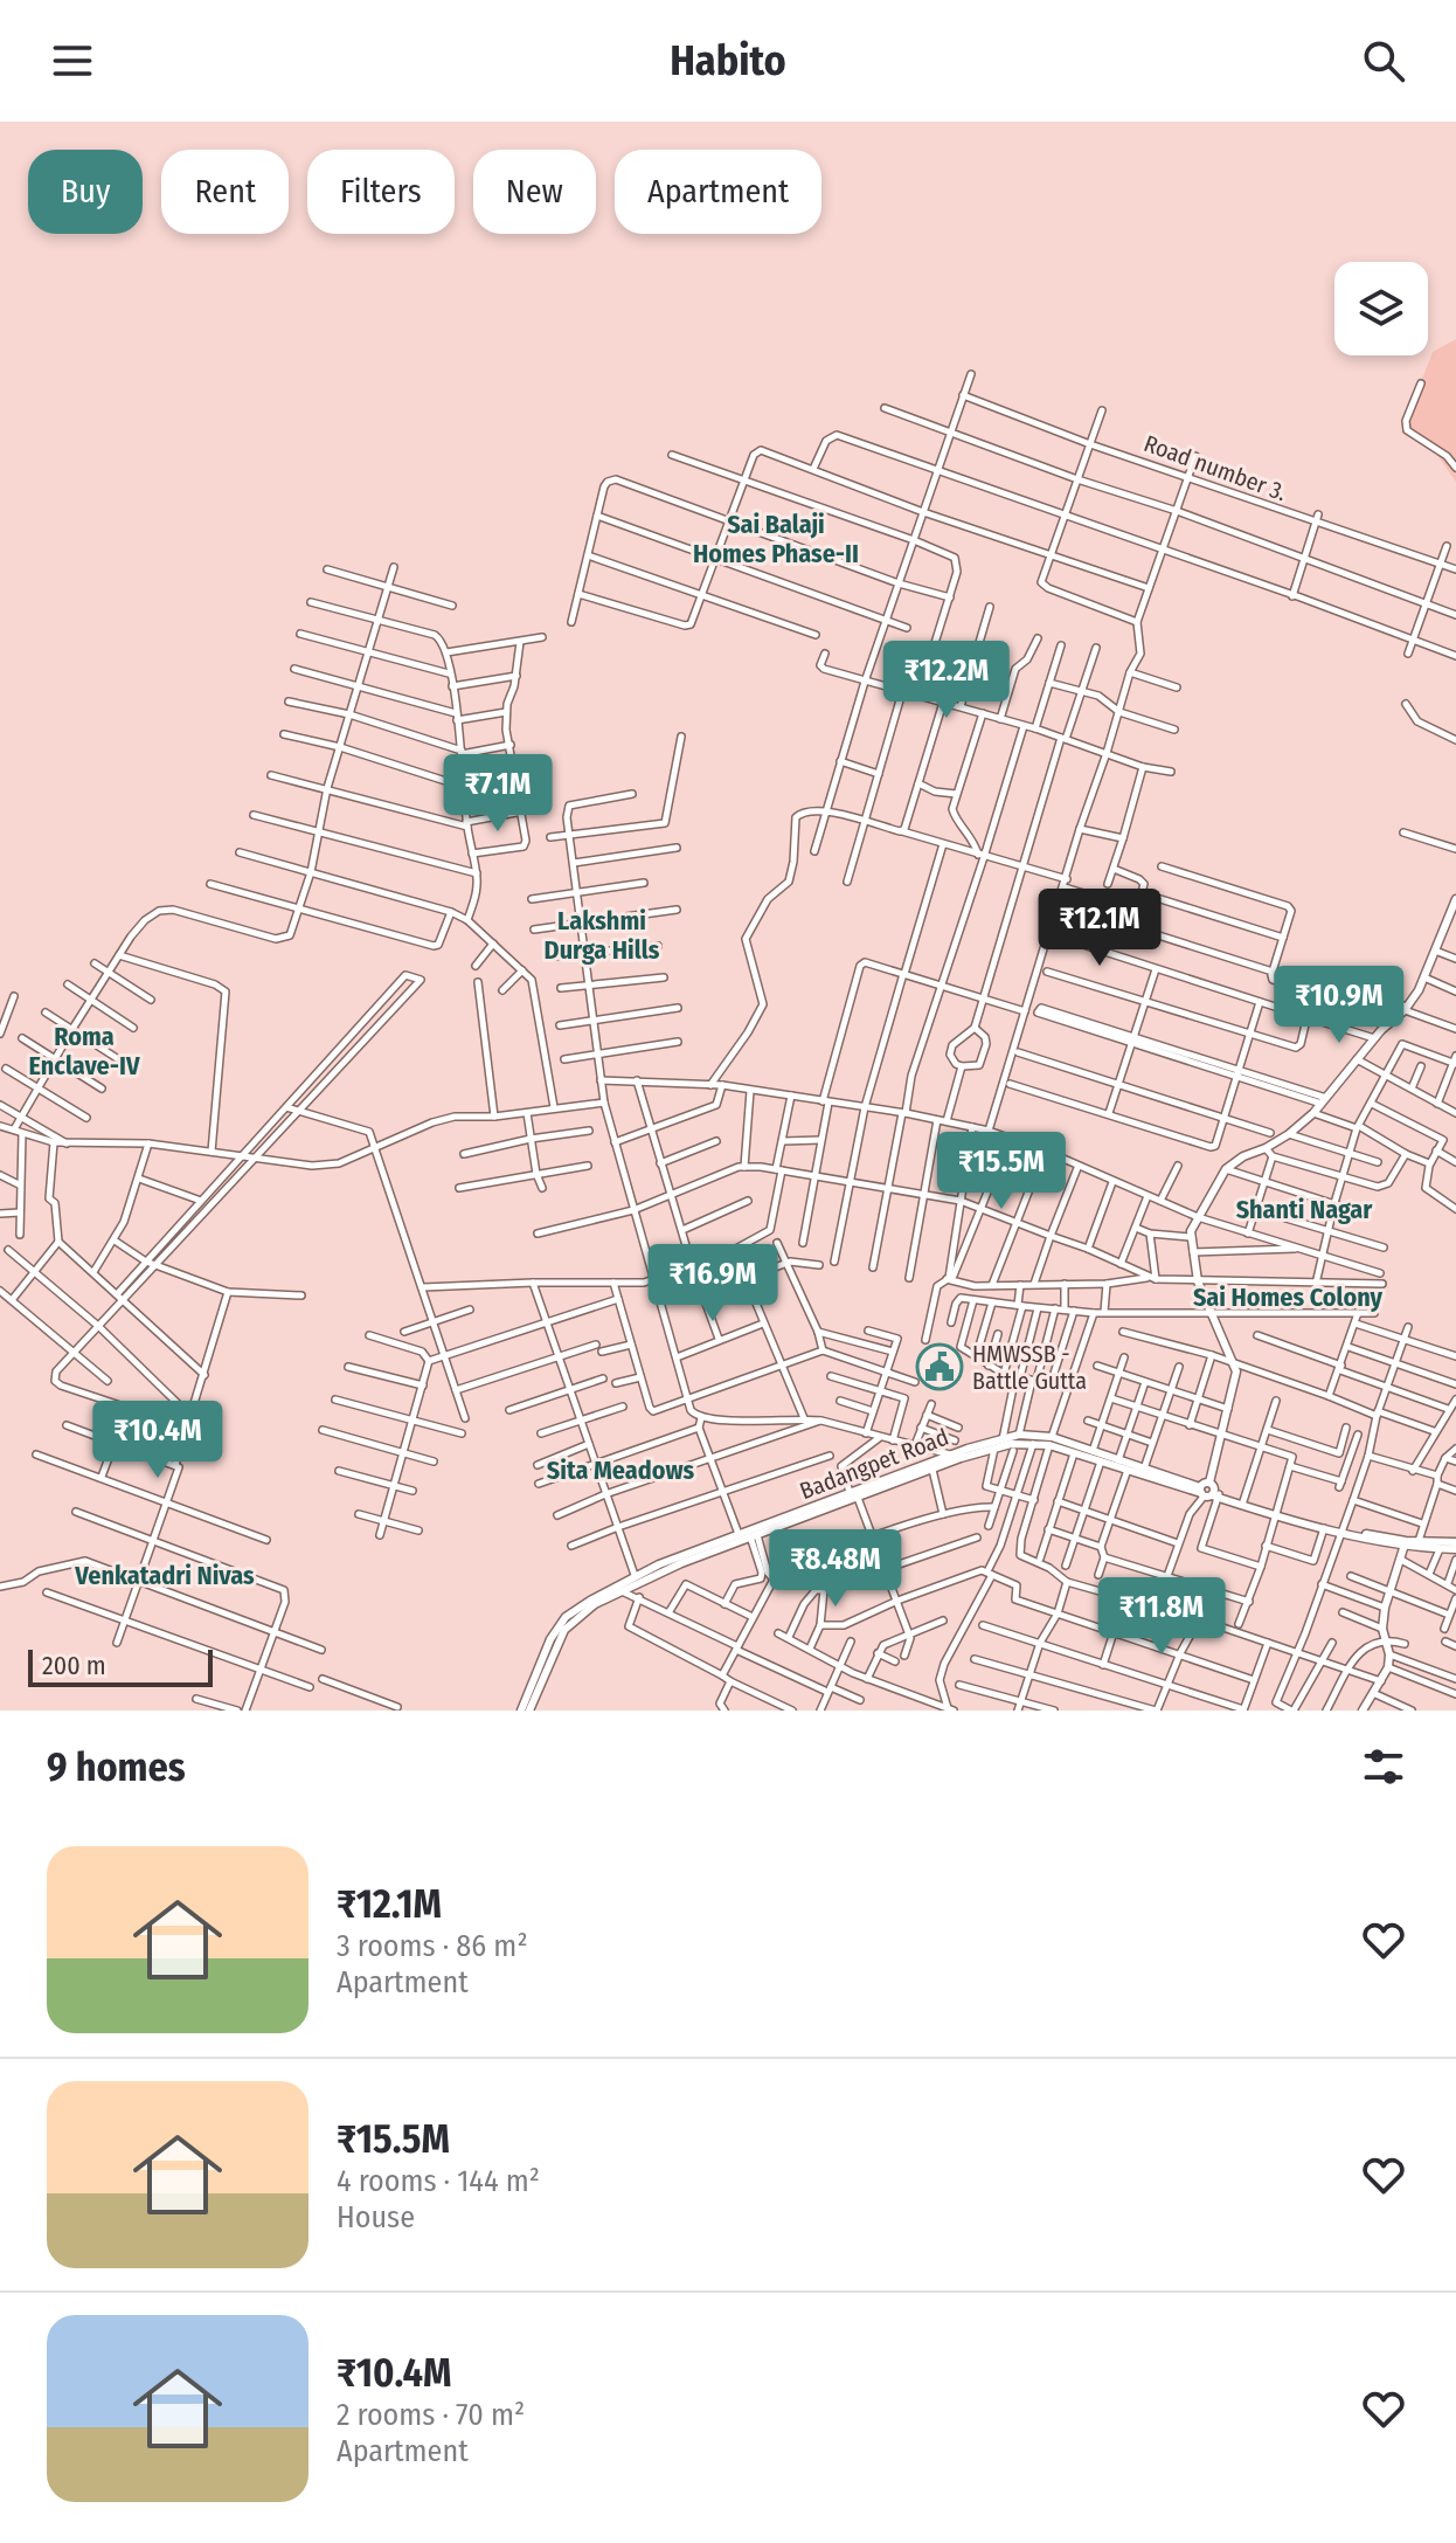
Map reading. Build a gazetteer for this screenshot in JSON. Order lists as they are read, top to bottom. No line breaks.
{"streets":{"main road":["Badangpet Road"],"street":["Road number 3."]},"districts":["Sai Balaji Homes Phase-II","Lakshmi Durga Hills","Roma Enclave-IV","Shanti Nagar","Sai Homes Colony","Sita Meadows","Venkatadri Nivas"],"places":{"public building":["HMWSSB - Battle Gutta"]},"scale_bar":"200 m","page":{"header":"Habito","chip":["Buy","Rent","Filters","New","Apartment"],"price":["₹12.2M","₹7.1M","₹12.1M","₹10.9M","₹15.5M","₹16.9M","₹10.4M","₹8.48M","₹11.8M"],"scale":"200 m","heading":"9 homes","list":[{"name":"₹12.1M","note":"3 rooms · 86 m² · Apartment"},{"name":"₹15.5M","note":"4 rooms · 144 m² · House"},{"name":"₹10.4M","note":"2 rooms · 70 m² · Apartment"}]}}
